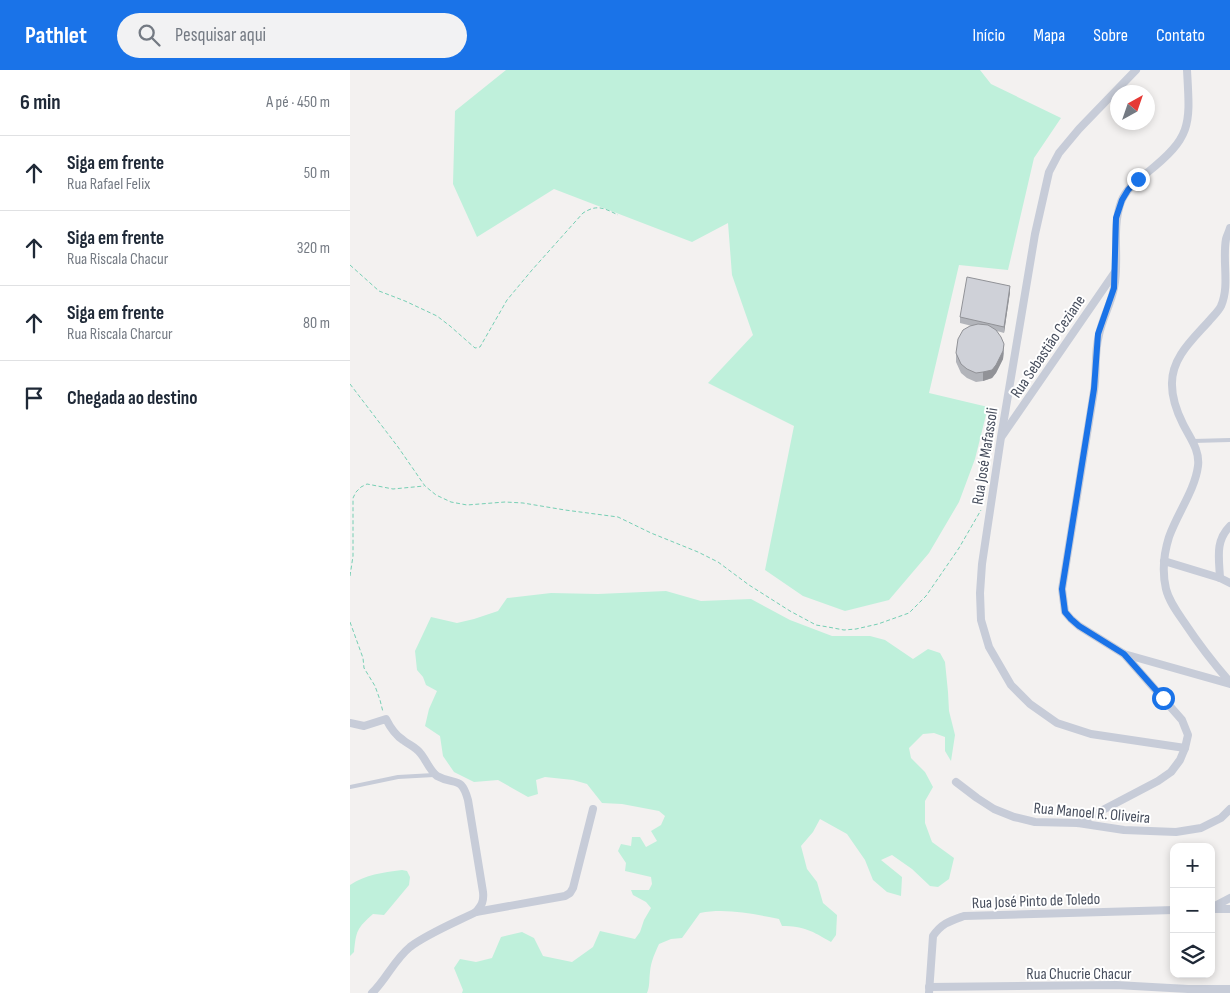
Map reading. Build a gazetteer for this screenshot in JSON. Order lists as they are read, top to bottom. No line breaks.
{"streets":{"street":["Rua Sebastião Ceziane","Rua José Mafassoli","Rua Manoel R. Oliveira","Rua José Pinto de Toledo","Rua Chucrie Chacur"]},"crossings":[["Rua Sebastião Ceziane","Rua José Mafassoli"],["Rua José Pinto de Toledo","Rua Chucrie Chacur"]],"north":"top right","page":{"header":"Pathlet","search":"Pesquisar aqui","nav":["Início","Mapa","Sobre","Contato"],"heading":["6 min","A pé · 450 m"],"list":[["Siga em frente","Rua Rafael Felix","50 m"],["Siga em frente","Rua Riscala Chacur","320 m"],["Siga em frente","Rua Riscala Charcur","80 m"],"Chegada ao destino"],"map_buttons":["+","−"]}}
